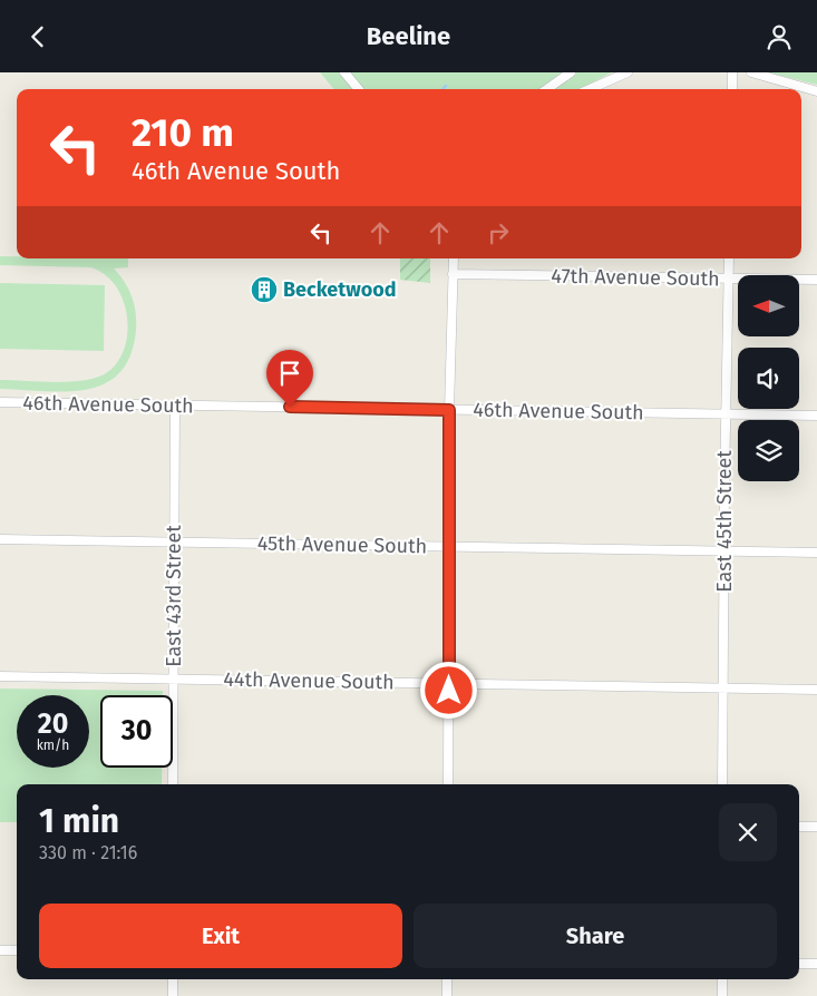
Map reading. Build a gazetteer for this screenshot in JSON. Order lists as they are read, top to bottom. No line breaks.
{"streets":{"street":["47th Avenue South","46th Avenue South","East 45th Street","45th Avenue South","East 43rd Street","44th Avenue South"]},"crossings":[["47th Avenue South","East 45th Street"],["46th Avenue South","East 45th Street"],["46th Avenue South","East 43rd Street"],["East 45th Street","45th Avenue South"],["East 45th Street","44th Avenue South"],["45th Avenue South","East 43rd Street"],["East 43rd Street","44th Avenue South"]],"places":{"building":["Becketwood"]},"north":"left","page":{"header":"Beeline","turn":["210 m","46th Avenue South"],"speed":"20 km/h","limit":"30","heading":["1 min","330 m · 21:16"],"buttons":["Exit","Share"]}}
